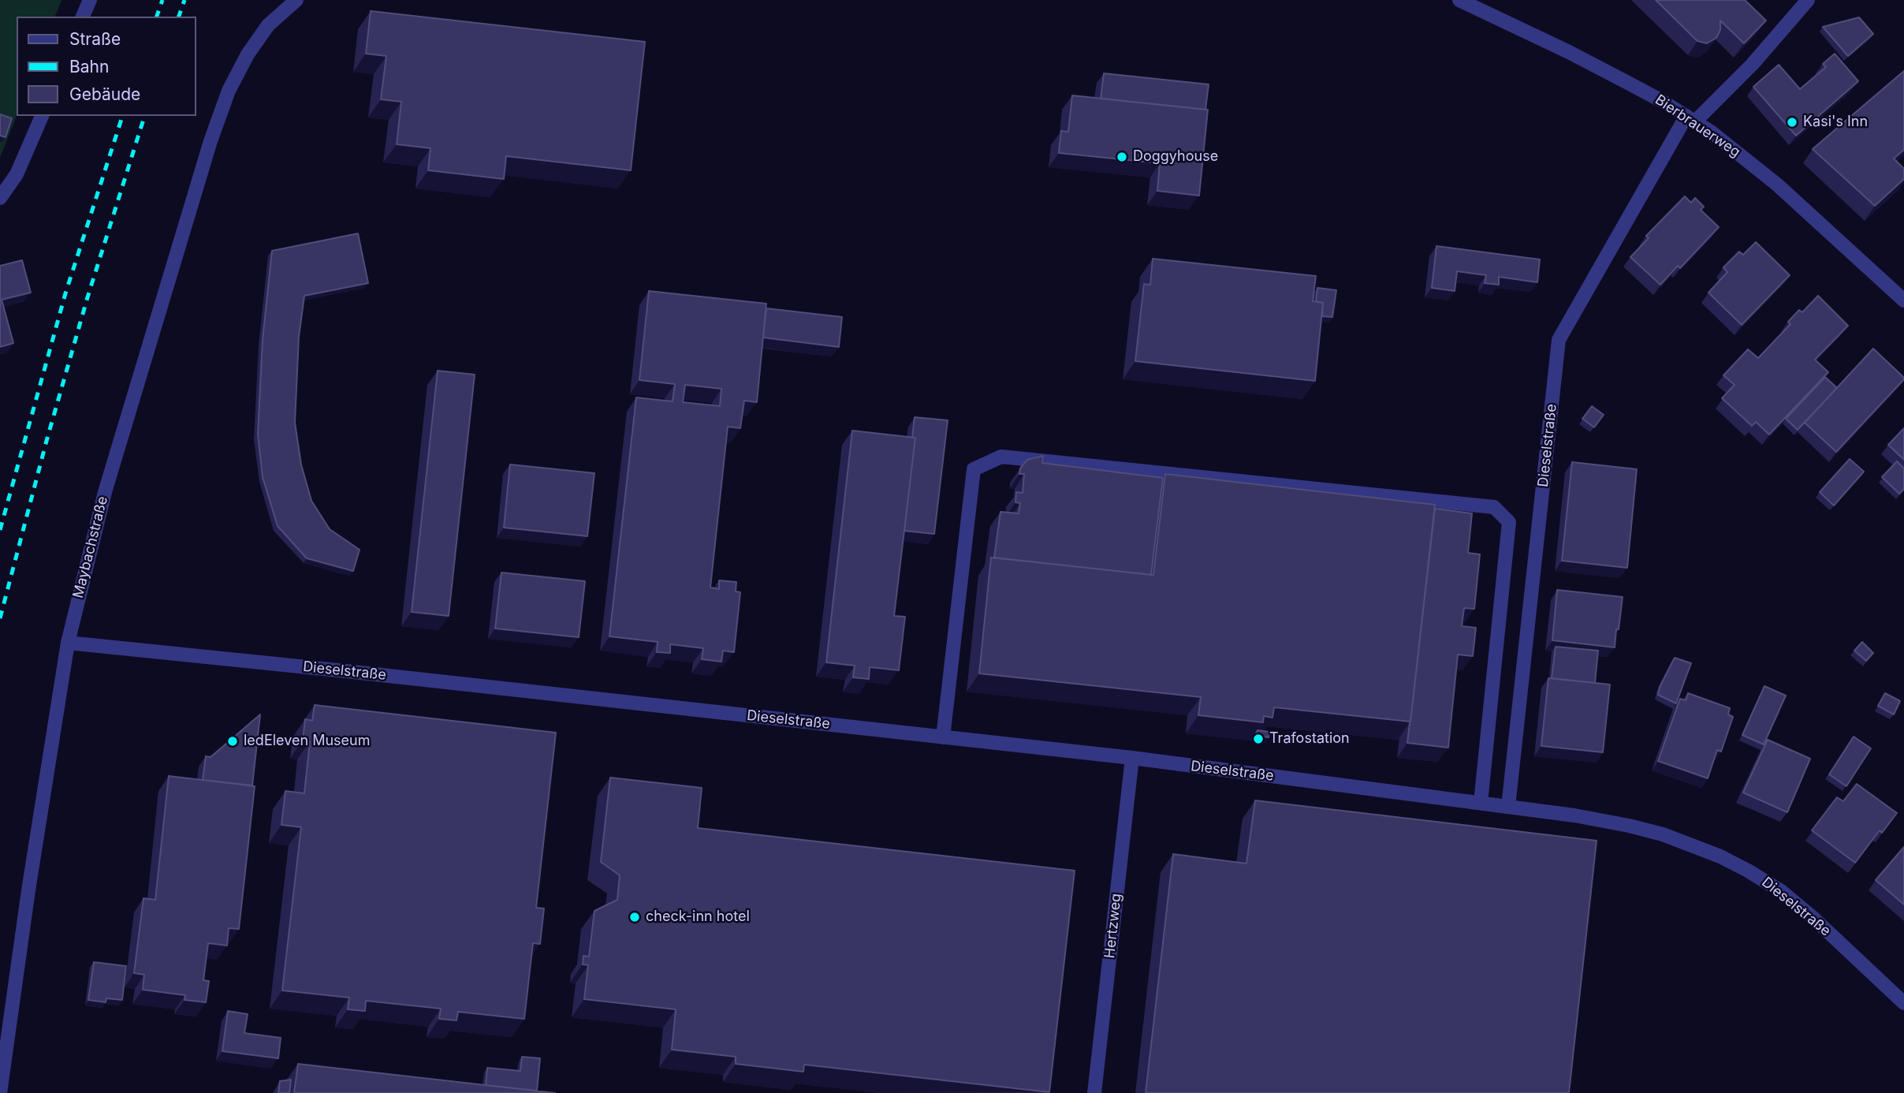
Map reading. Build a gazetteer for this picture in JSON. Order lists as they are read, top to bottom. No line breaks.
{"streets":{"street":["Bierbrauerweg","Dieselstraße","Maybachstraße","Hertzweg"]},"crossings":[["Bierbrauerweg","Dieselstraße"],["Dieselstraße","Maybachstraße"],["Dieselstraße","Hertzweg"]],"places":["Kasi's Inn","Doggyhouse","Trafostation","ledEleven Museum","check-inn hotel"],"legend":["Straße","Bahn","Gebäude"]}
